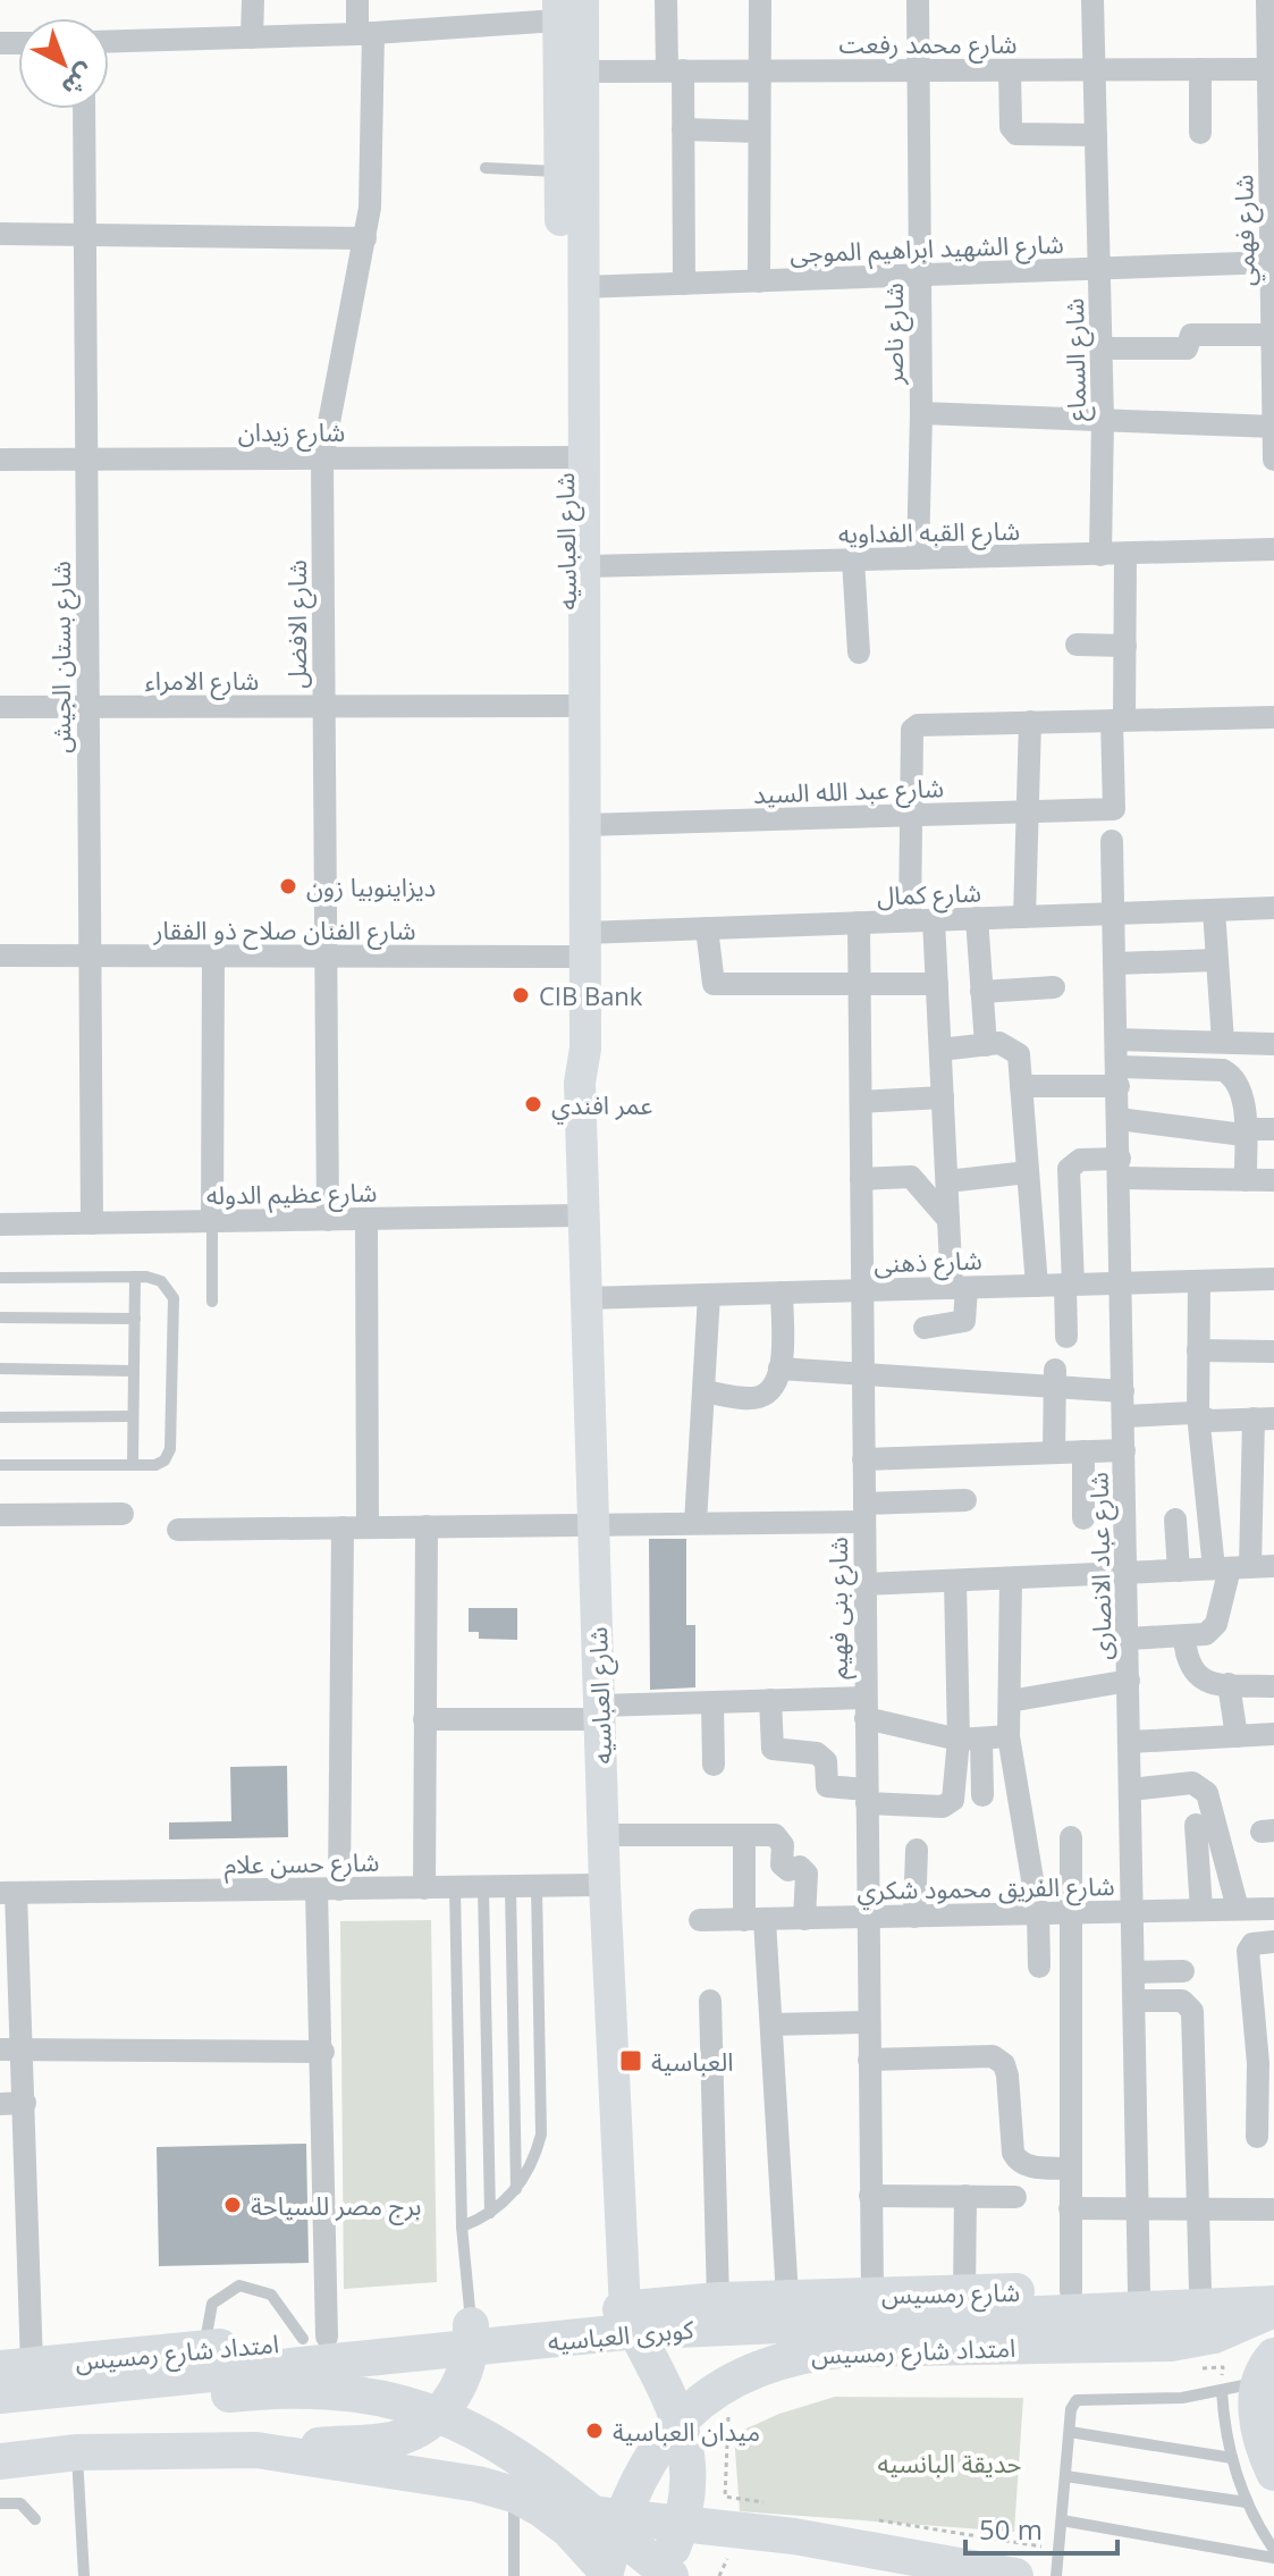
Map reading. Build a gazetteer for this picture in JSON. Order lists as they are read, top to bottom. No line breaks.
{"streets":{"main road":["شارع العباسيه","شارع رمسيس","كوبرى العباسيه","امتداد شارع رمسيس"],"street":["شارع محمد رفعت","شارع فهمي","شارع الشهيد ابراهيم الموجى","شارع ناصر","شارع السماع","شارع زيدان","شارع القبه الفداويه","شارع الافضل","شارع بستان الجيش","شارع الامراء","شارع عبد الله السيد","شارع كمال","شارع الفنان صلاح ذو الفقار","شارع عظيم الدوله","شارع ذهنى","شارع عباد الانصارى","شارع بنى فهيم","شارع حسن علام","شارع الفريق محمود شكري"]},"crossings":[["شارع محمد رفعت","شارع فهمي"],["شارع محمد رفعت","شارع ناصر"],["شارع محمد رفعت","شارع السماع"],["شارع محمد رفعت","شارع العباسيه"],["شارع فهمي","شارع الشهيد ابراهيم الموجى"],["شارع الشهيد ابراهيم الموجى","شارع ناصر"],["شارع الشهيد ابراهيم الموجى","شارع السماع"],["شارع الشهيد ابراهيم الموجى","شارع العباسيه"],["شارع ناصر","شارع القبه الفداويه"],["شارع السماع","شارع القبه الفداويه"],["شارع زيدان","شارع العباسيه"],["شارع زيدان","شارع الافضل"],["شارع زيدان","شارع بستان الجيش"],["شارع القبه الفداويه","شارع العباسيه"],["شارع العباسيه","شارع الامراء"],["شارع العباسيه","شارع عبد الله السيد"],["شارع العباسيه","شارع كمال"],["شارع العباسيه","شارع الفنان صلاح ذو الفقار"],["شارع العباسيه","شارع عظيم الدوله"],["شارع العباسيه","شارع ذهنى"],["شارع العباسيه","شارع حسن علام"],["شارع العباسيه","شارع رمسيس"],["شارع العباسيه","امتداد شارع رمسيس"],["شارع الافضل","شارع الامراء"],["شارع الافضل","شارع الفنان صلاح ذو الفقار"],["شارع الافضل","شارع عظيم الدوله"],["شارع بستان الجيش","شارع الامراء"],["شارع بستان الجيش","شارع الفنان صلاح ذو الفقار"],["شارع بستان الجيش","شارع عظيم الدوله"],["شارع كمال","شارع الفنان صلاح ذو الفقار"],["شارع كمال","شارع عباد الانصارى"],["شارع كمال","شارع بنى فهيم"],["شارع ذهنى","شارع عباد الانصارى"],["شارع ذهنى","شارع بنى فهيم"],["شارع عباد الانصارى","شارع الفريق محمود شكري"],["شارع عباد الانصارى","شارع رمسيس"],["شارع بنى فهيم","شارع الفريق محمود شكري"],["شارع بنى فهيم","شارع رمسيس"],["شارع رمسيس","كوبرى العباسيه"],["شارع رمسيس","امتداد شارع رمسيس"],["كوبرى العباسيه","امتداد شارع رمسيس"]],"parks":["حديقة البانسيه"],"places":{"other":["ديزاينوبيا زون","CIB Bank","عمر افندي","برج مصر للسياحة","ميدان العباسية"],"transit":["العباسية"]},"scale_bar":"50 m","north":"bottom right"}
